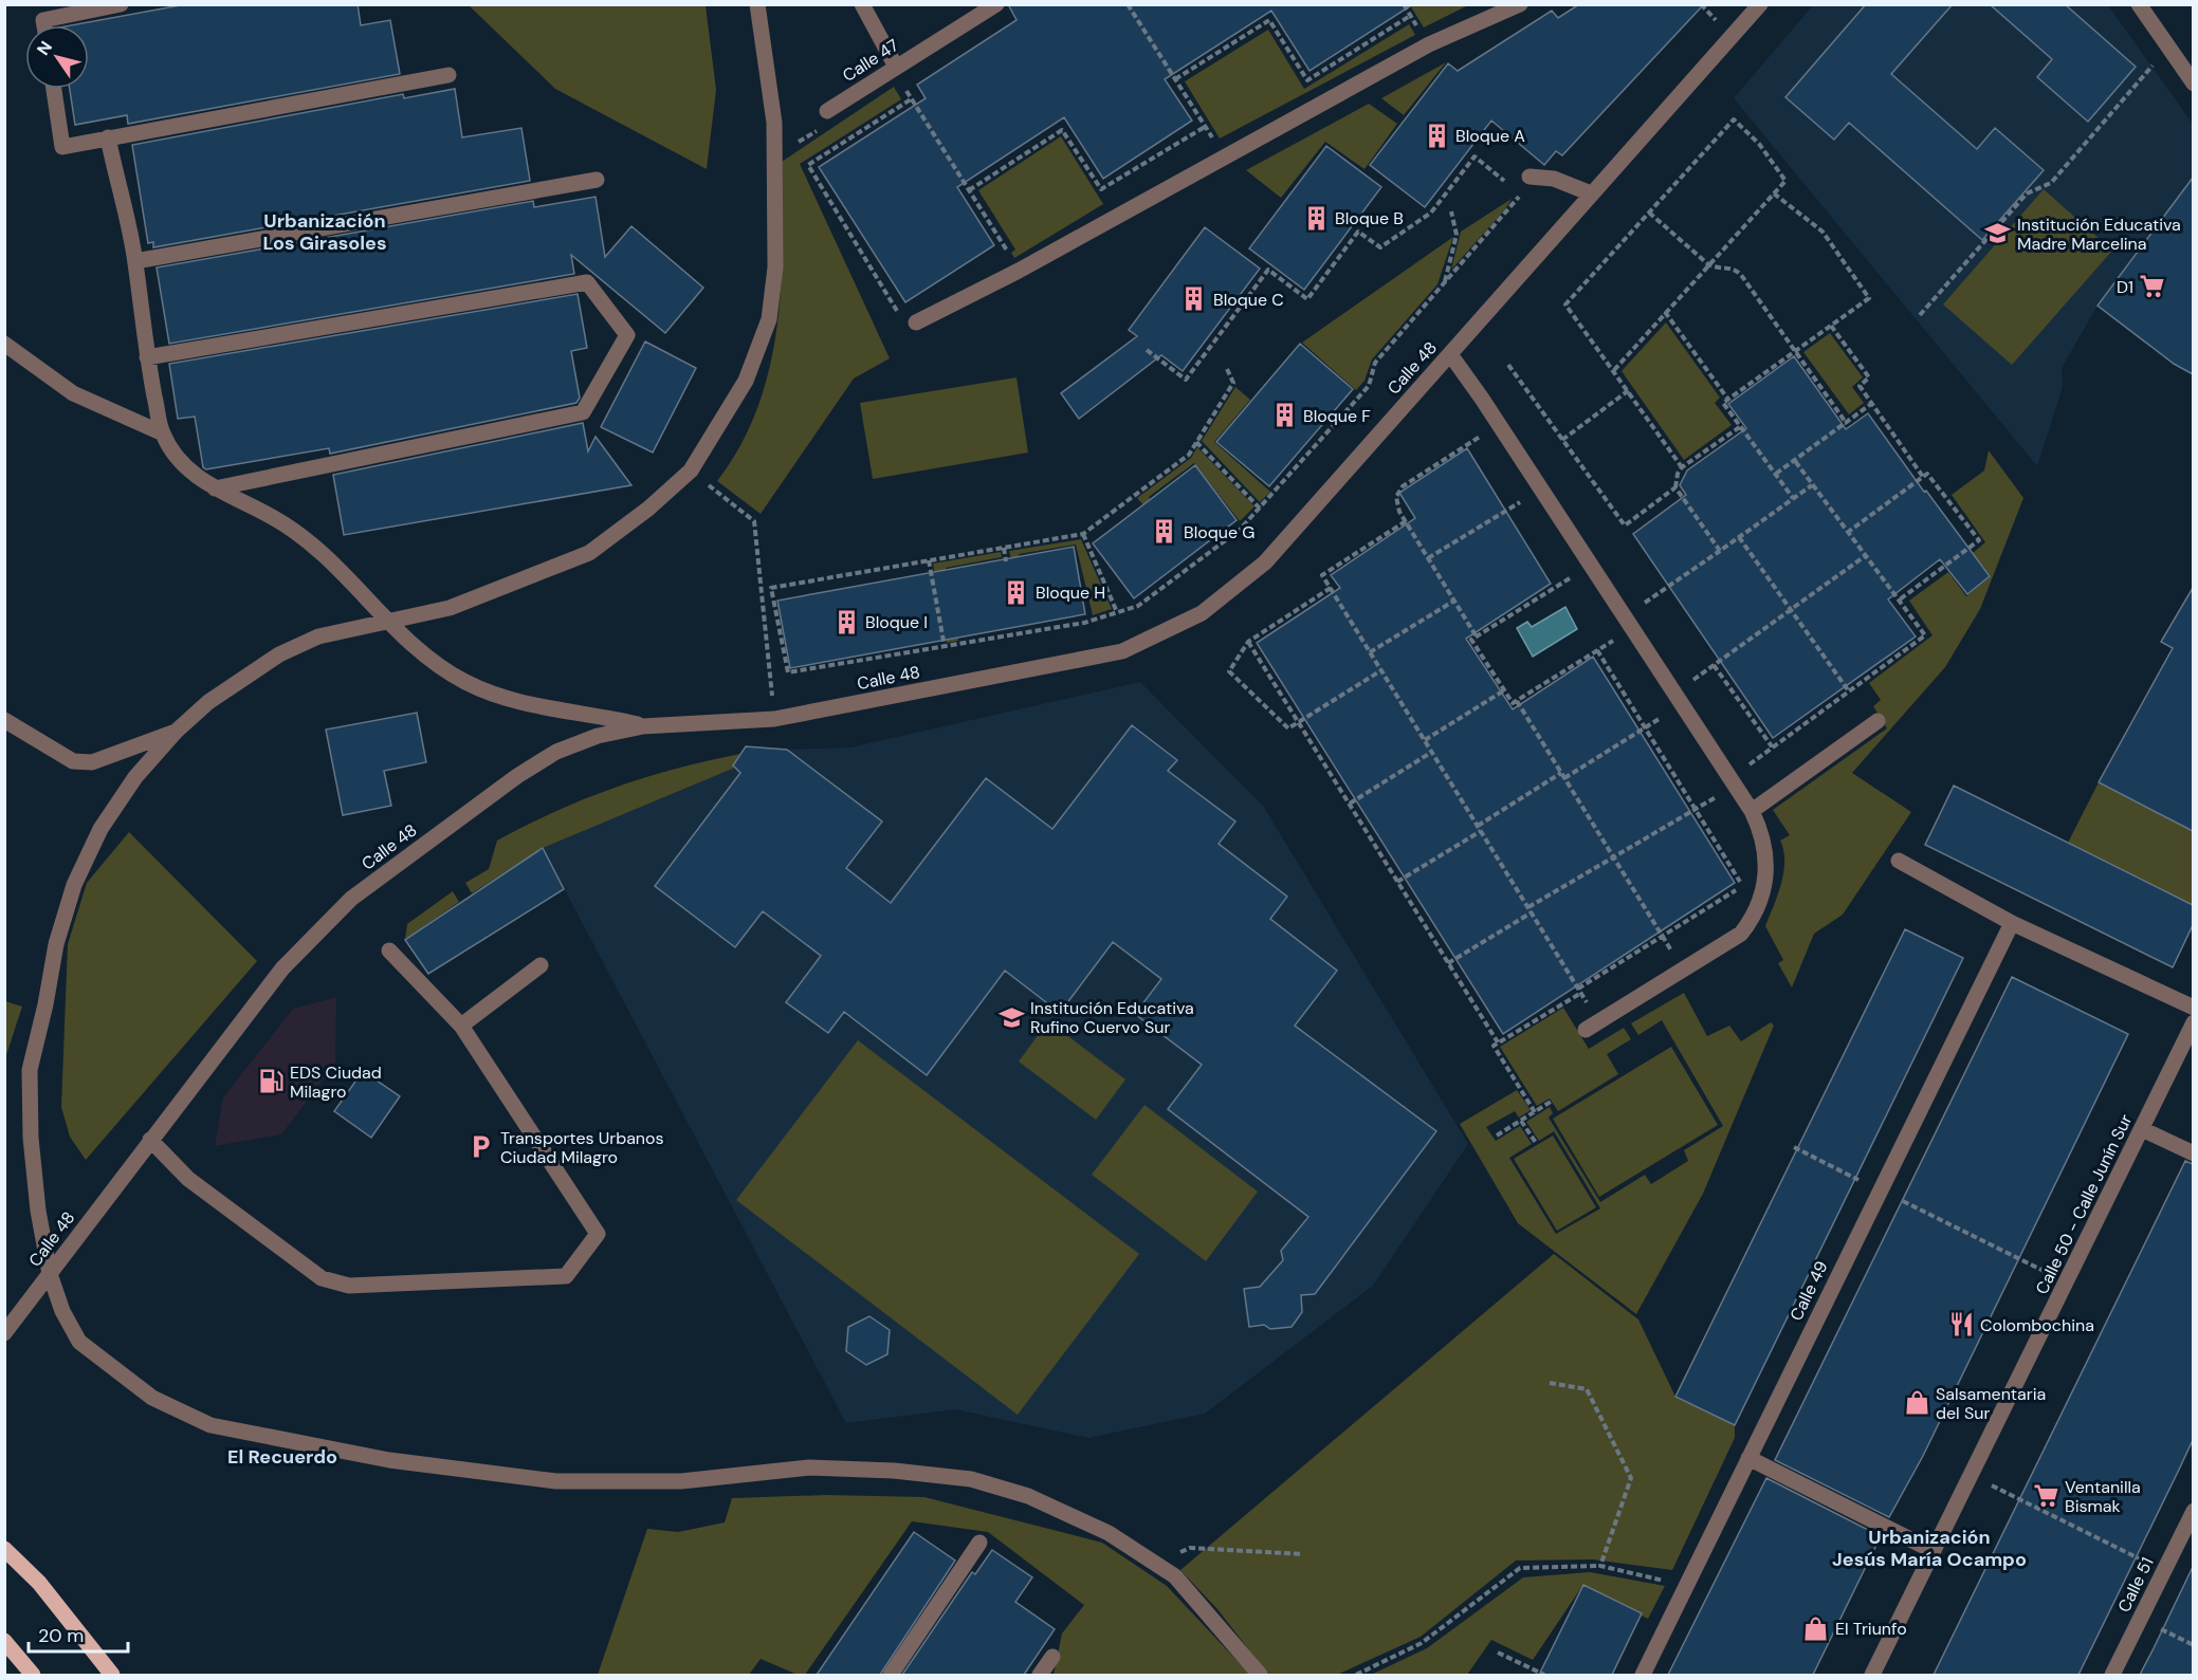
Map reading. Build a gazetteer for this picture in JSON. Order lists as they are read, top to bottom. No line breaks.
{"streets":{"street":["Calle 47","Calle 48","Calle 50 - Calle Junín Sur","Calle 49","Calle 51"]},"districts":["Urbanización Los Girasoles","El Recuerdo","Urbanización Jesús María Ocampo"],"places":{"building":["Bloque A","Bloque B","Bloque C","Bloque F","Bloque G","Bloque H","Bloque I"],"school or university":["Institución Educativa Madre Marcelina","Institución Educativa Rufino Cuervo Sur"],"supermarket":["D1","Ventanilla Bismak"],"fuel station":["EDS Ciudad Milagro"],"parking":["Transportes Urbanos Ciudad Milagro"],"restaurant":["Colombochina"],"shop":["Salsamentaria del Sur","El Triunfo"]},"scale_bar":"20 m","north":"top left"}
